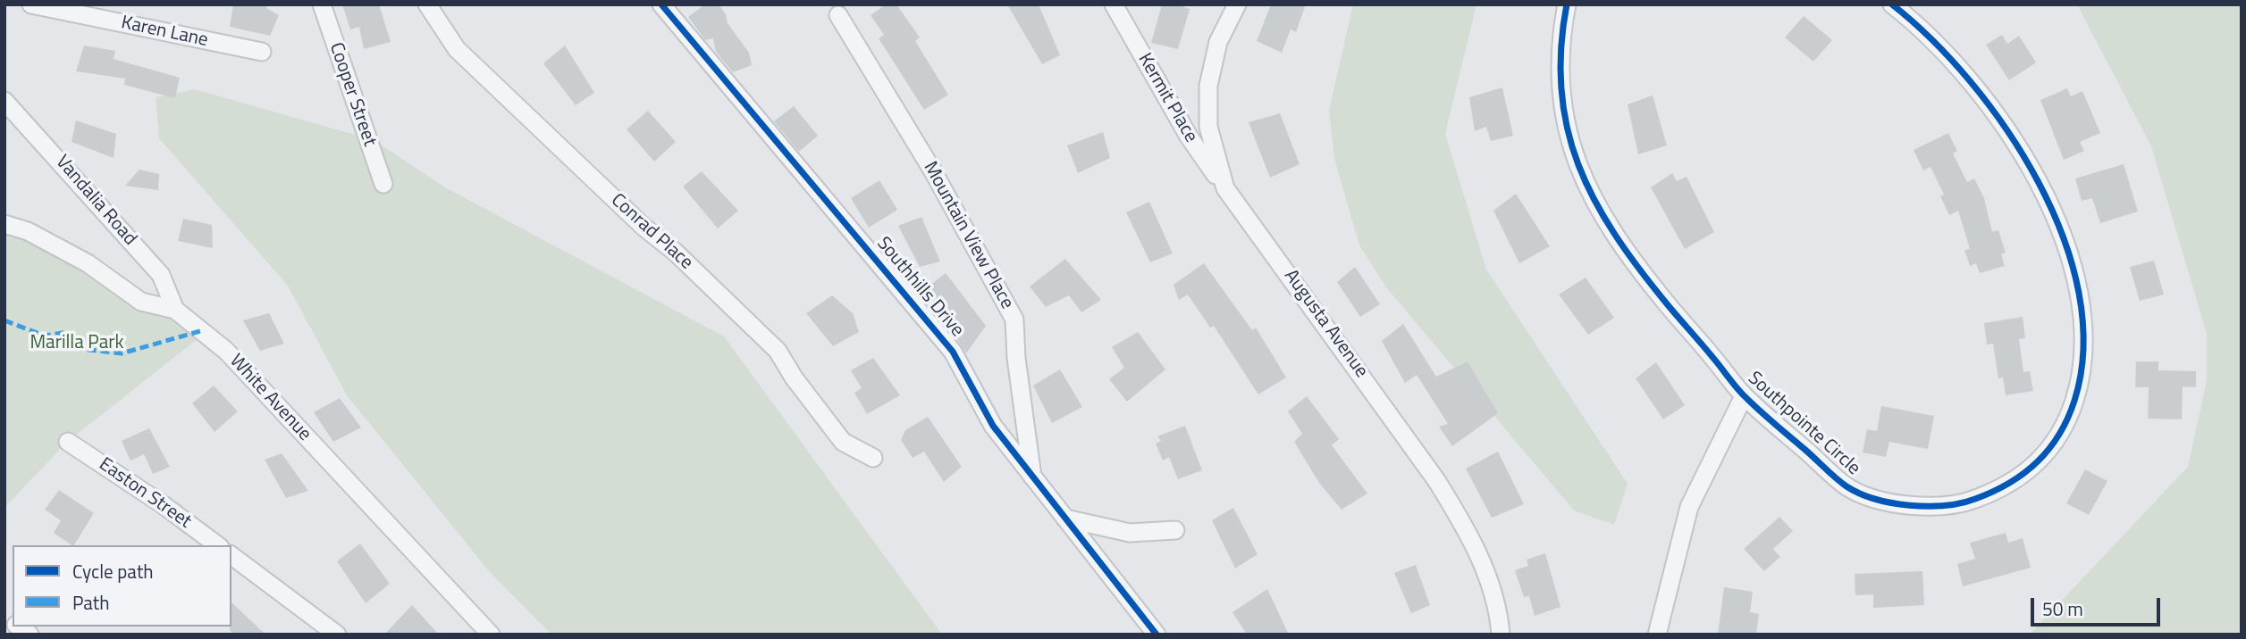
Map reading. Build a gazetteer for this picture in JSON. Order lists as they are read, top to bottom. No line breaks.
{"streets":{"street":["Karen Lane","Cooper Street","Kermit Place","Vandalia Road","Conrad Place","Mountain View Place","Southhills Drive","Augusta Avenue","White Avenue","Southpointe Circle","Easton Street"]},"crossings":[["Kermit Place","Augusta Avenue"],["Vandalia Road","White Avenue"],["Mountain View Place","Southhills Drive"]],"parks":["Marilla Park"],"legend":["Cycle path","Path"],"scale_bar":"50 m"}
